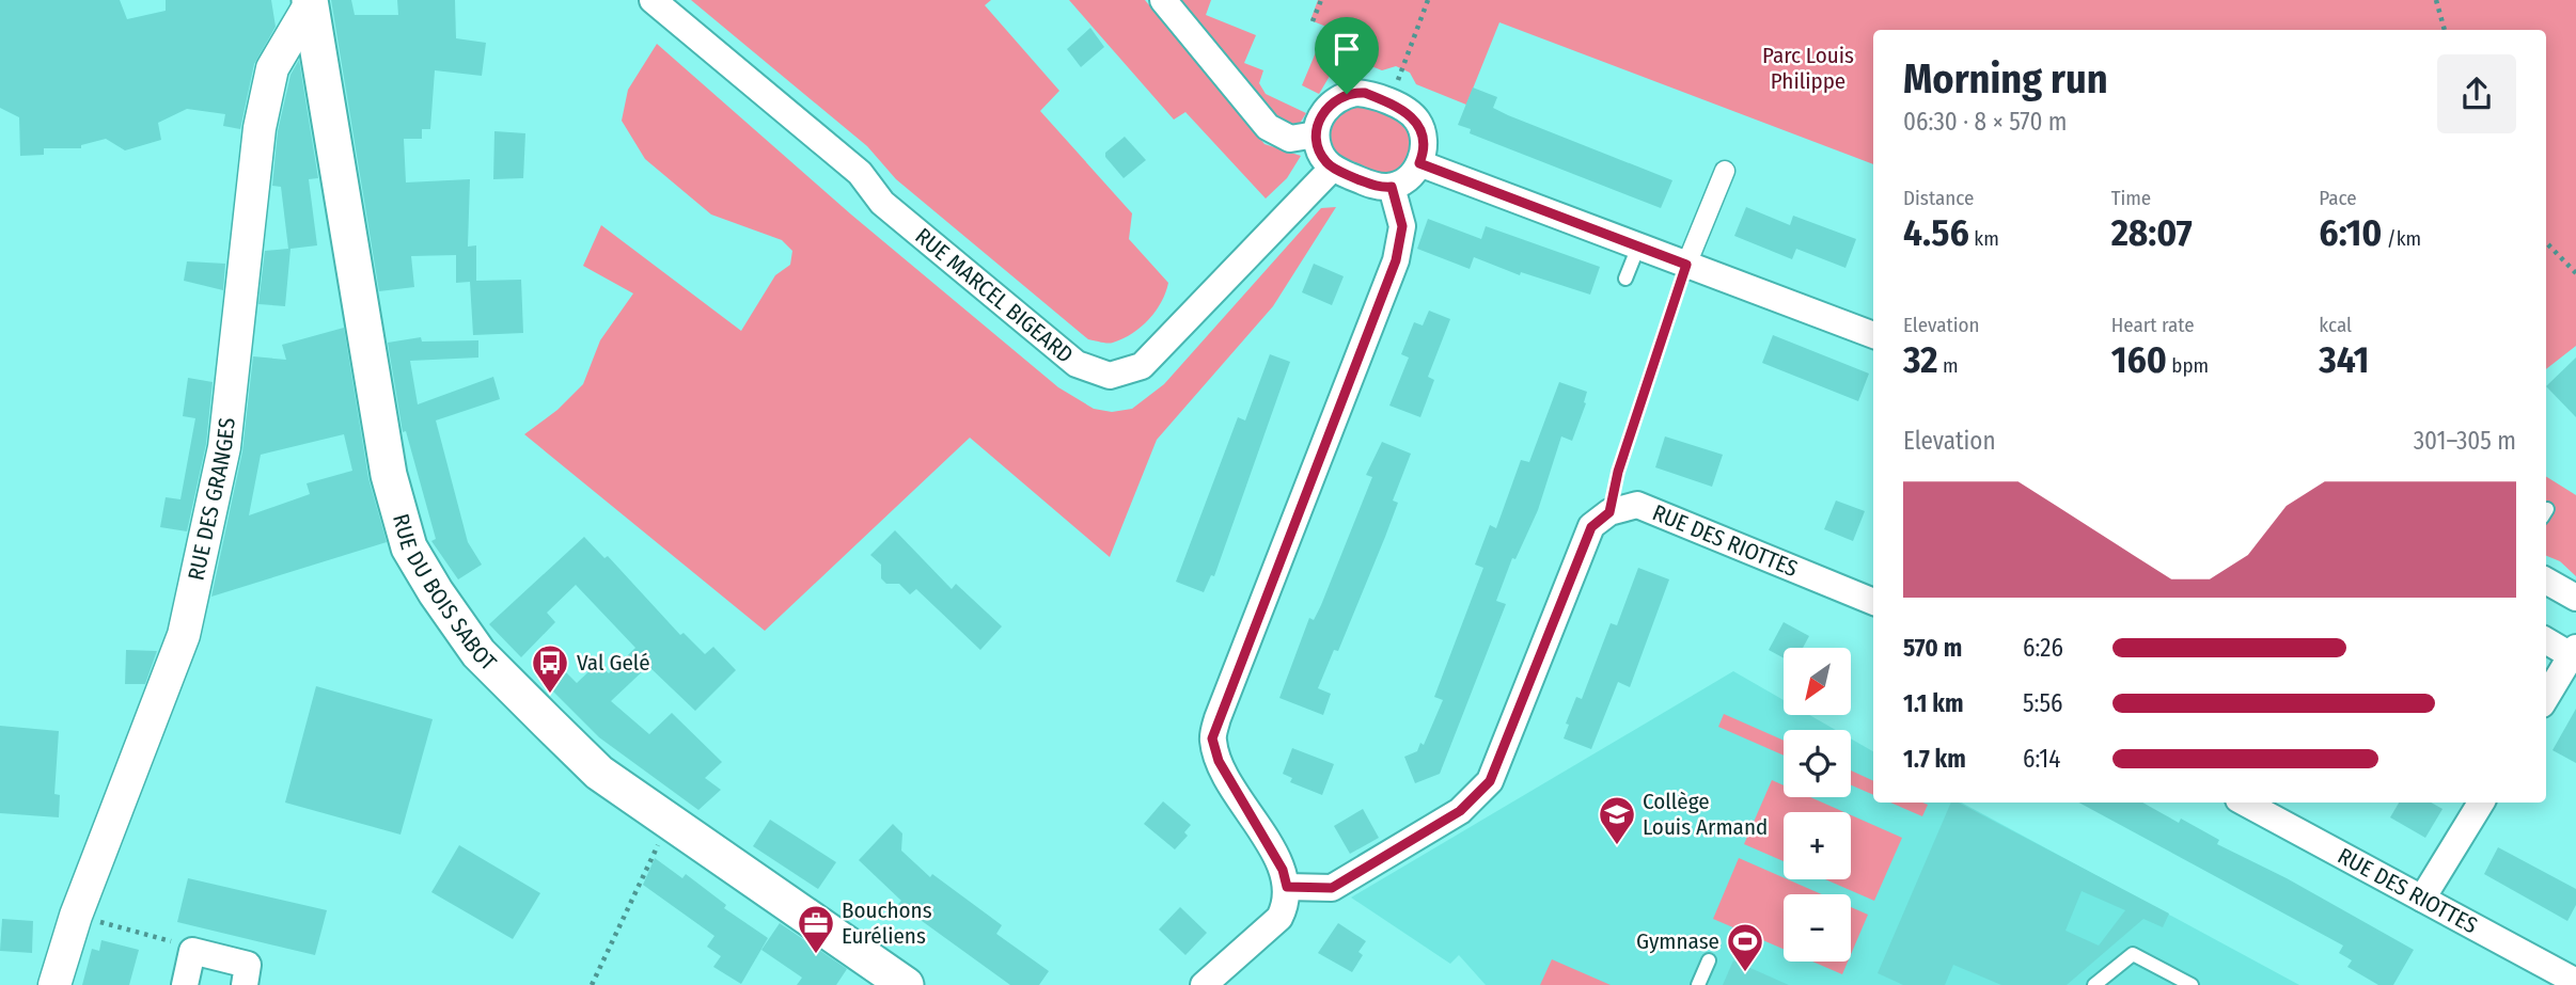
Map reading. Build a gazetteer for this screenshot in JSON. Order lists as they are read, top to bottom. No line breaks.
{"streets":{"main road":["RUE DU BOIS SABOT"],"street":["RUE MARCEL BIGEARD","RUE DES GRANGES","RUE DES RIOTTES"]},"crossings":[["RUE DES GRANGES","RUE DU BOIS SABOT"]],"parks":["Parc Louis Philippe"],"places":{"bus stop":["Val Gelé"],"school or university":["Collège Louis Armand"],"office":["Bouchons Euréliens"],"sports":["Gymnase"]},"north":"bottom left","page":{"heading":["Morning run","06:30 · 8 × 570 m"],"stats":[["Distance","4.56 km"],["Time","28:07"],["Pace","6:10 /km"],["Elevation","32 m"],["Heart rate","160 bpm"],["kcal","341"]],"chart":["Elevation","301–305 m"],"list":[{"name":"570 m","note":"6:26"},{"name":"1.1 km","note":"5:56"},{"name":"1.7 km","note":"6:14"}],"map_buttons":["+","−"]}}
